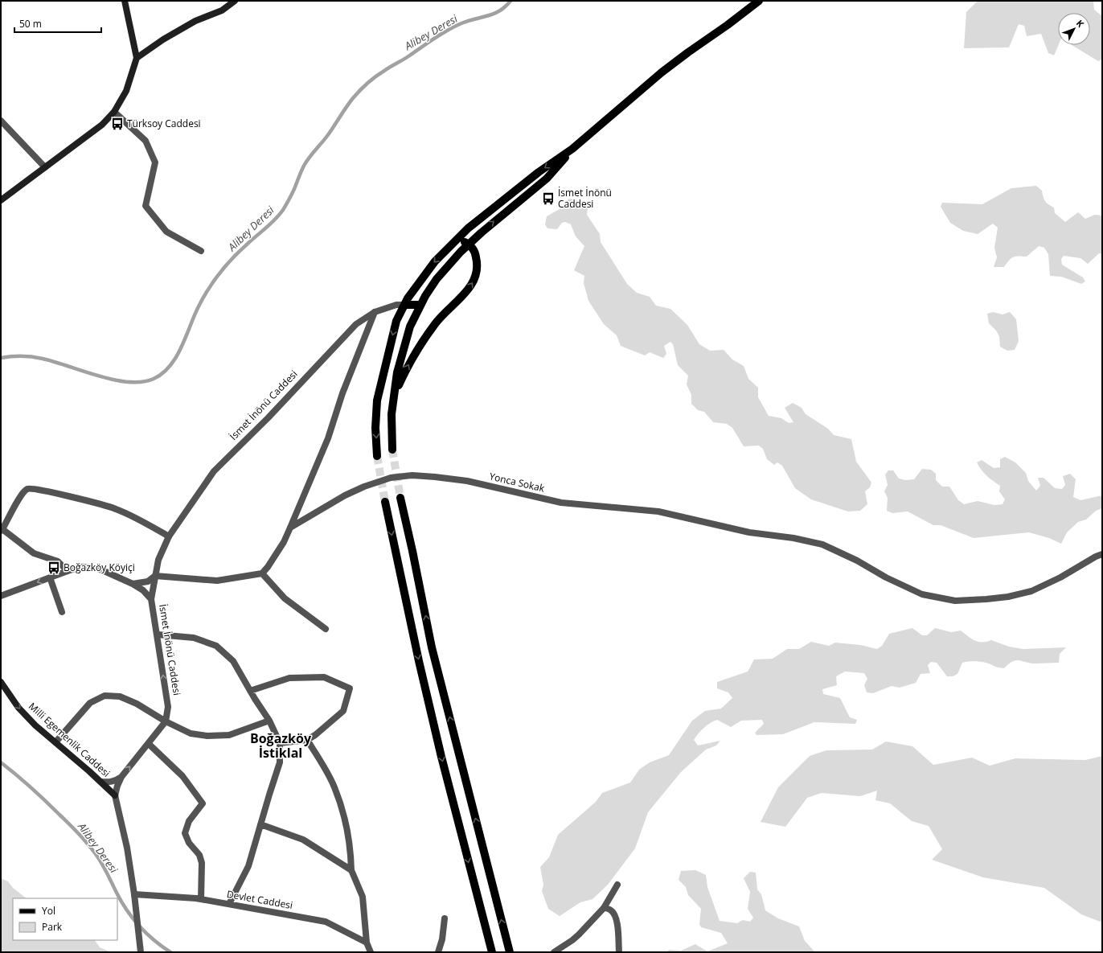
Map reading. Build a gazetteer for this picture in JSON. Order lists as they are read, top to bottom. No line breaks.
{"streets":{"main road":["Milli Egemenlik Caddesi"],"street":["İsmet İnönü Caddesi","Yonca Sokak","Devlet Caddesi"]},"crossings":[["İsmet İnönü Caddesi","Milli Egemenlik Caddesi"]],"one_way":["Milli Egemenlik Caddesi"],"districts":["Boğazköy İstiklal"],"water":["Alibey Deresi"],"places":{"bus stop":["Türksoy Caddesi","İsmet İnönü Caddesi","Boğazköy Köyiçi"]},"legend":["Yol","Park"],"scale_bar":"50 m","north":"top right"}
